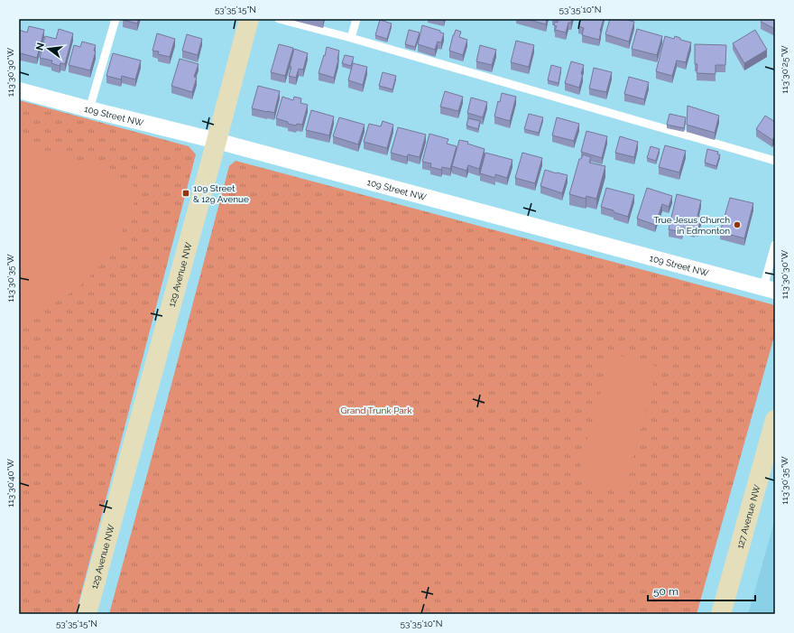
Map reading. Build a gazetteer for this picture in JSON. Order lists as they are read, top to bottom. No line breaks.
{"streets":{"street":["109 Street NW","129 Avenue NW","127 Avenue NW"]},"crossings":[["109 Street NW","129 Avenue NW"]],"parks":["Grand Trunk Park"],"places":{"transit":["109 Street & 129 Avenue"],"other":["True Jesus Church in Edmonton"]},"scale_bar":"50 m","north":"left","coordinates":["53°35'15\"N","53°35'10\"N","113°30'25\"W","113°30'30\"W","113°30'35\"W","113°30'40\"W"]}
